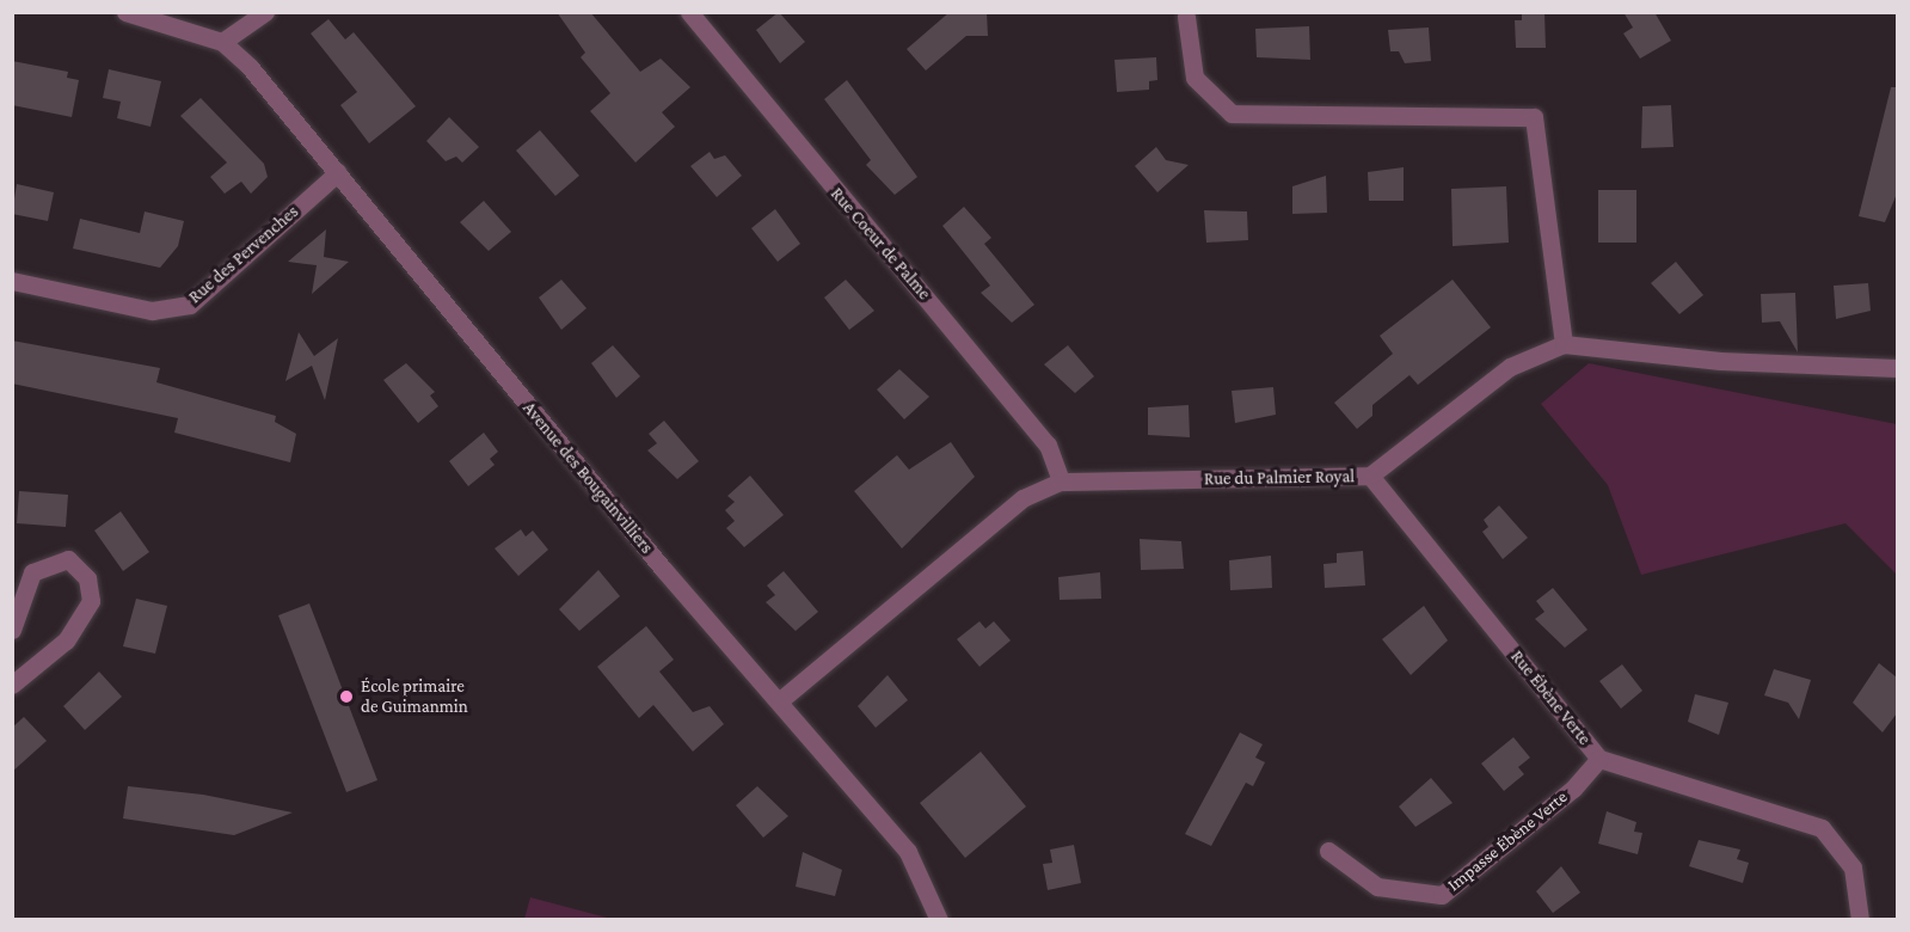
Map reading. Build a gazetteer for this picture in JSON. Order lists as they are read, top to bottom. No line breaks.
{"streets":{"street":["Rue Coeur de Palme","Rue des Pervenches","Avenue des Bougainvilliers","Rue du Palmier Royal","Rue Ébène Verte","Impasse Ébène Verte"]},"crossings":[["Rue Coeur de Palme","Rue du Palmier Royal"],["Rue des Pervenches","Avenue des Bougainvilliers"],["Avenue des Bougainvilliers","Rue du Palmier Royal"],["Rue du Palmier Royal","Rue Ébène Verte"],["Rue Ébène Verte","Impasse Ébène Verte"]],"places":["École primaire de Guimanmin"]}
